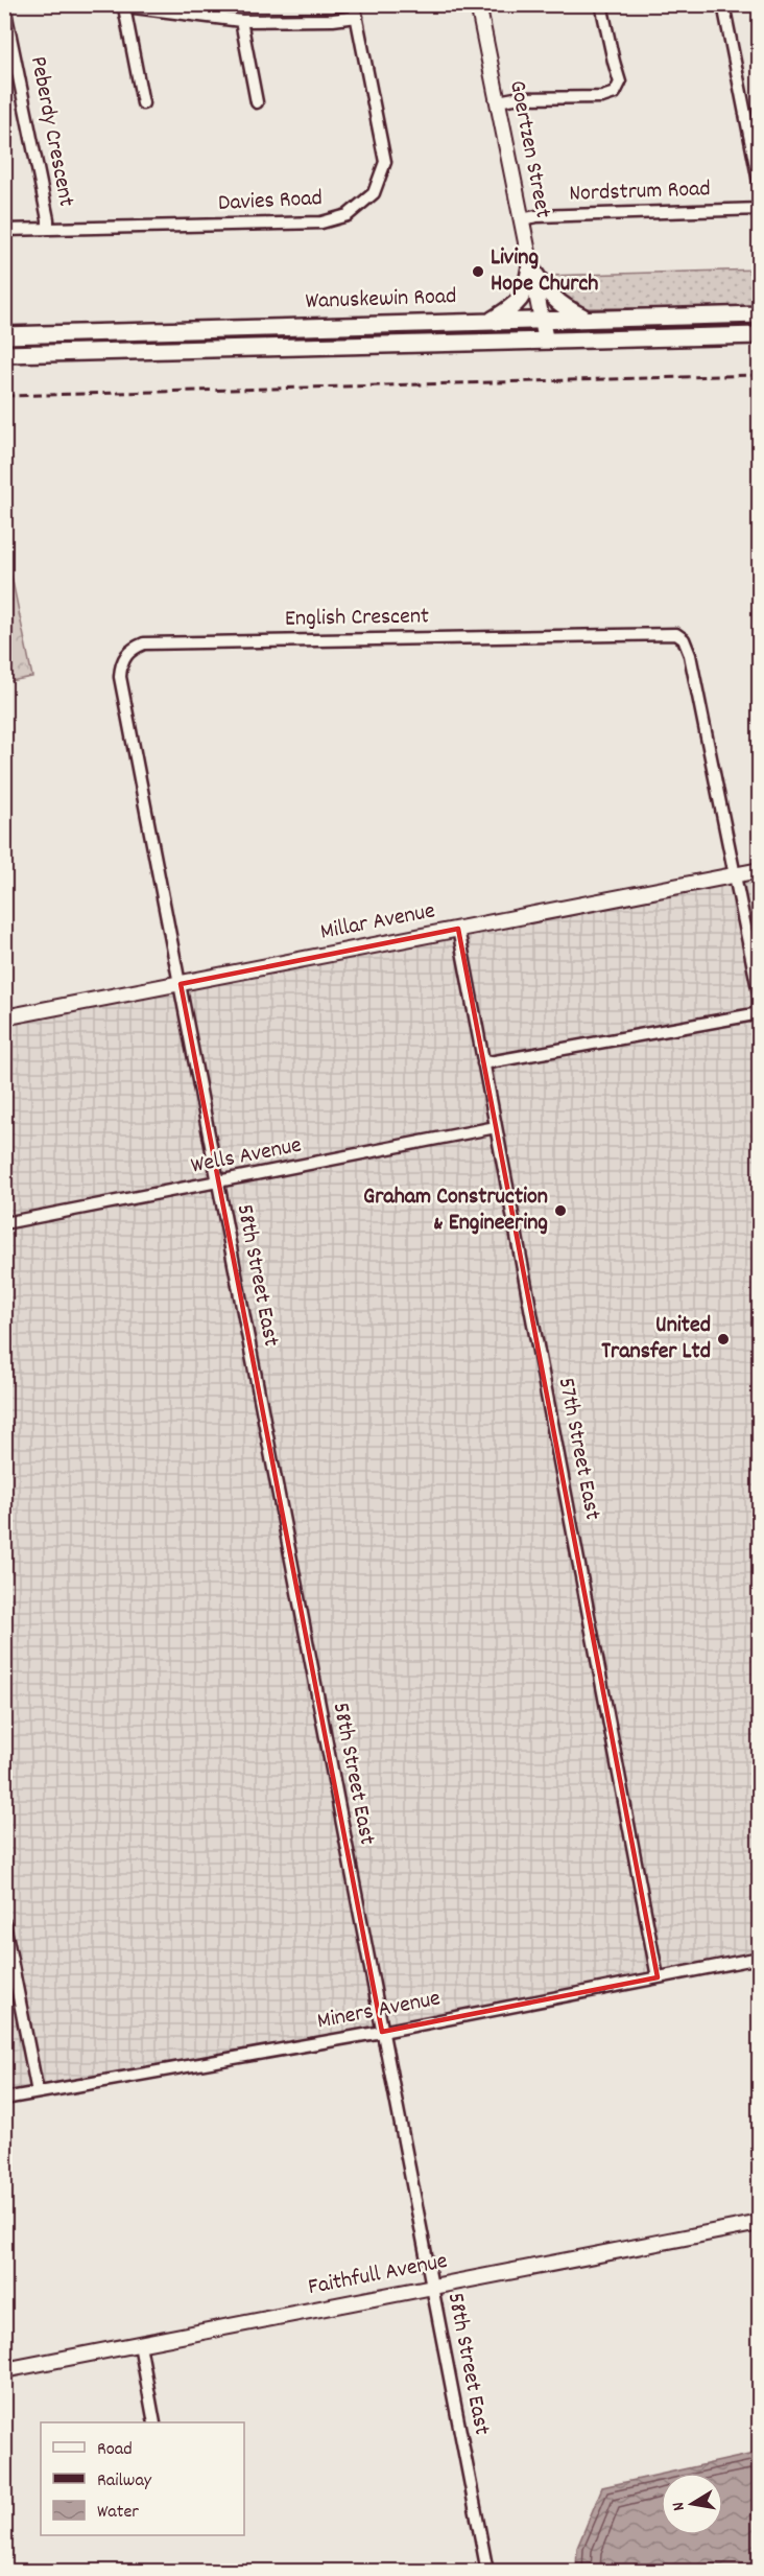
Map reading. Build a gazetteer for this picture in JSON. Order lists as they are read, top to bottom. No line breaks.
{"streets":{"main road":["Wanuskewin Road"],"street":["Peberdy Crescent","Goertzen Street","Nordstrum Road","Davies Road","English Crescent","Millar Avenue","Wells Avenue","58th Street East","57th Street East","Miners Avenue","Faithfull Avenue"]},"crossings":[["Peberdy Crescent","Davies Road"],["Goertzen Street","Nordstrum Road"],["Goertzen Street","Wanuskewin Road"],["English Crescent","Millar Avenue"],["English Crescent","58th Street East"],["Millar Avenue","58th Street East"],["Millar Avenue","57th Street East"],["Wells Avenue","58th Street East"],["Wells Avenue","57th Street East"],["58th Street East","Miners Avenue"],["58th Street East","Faithfull Avenue"],["57th Street East","Miners Avenue"]],"places":["Living Hope Church","Graham Construction & Engineering","United Transfer Ltd"],"legend":["Road","Railway","Water"],"north":"left"}
